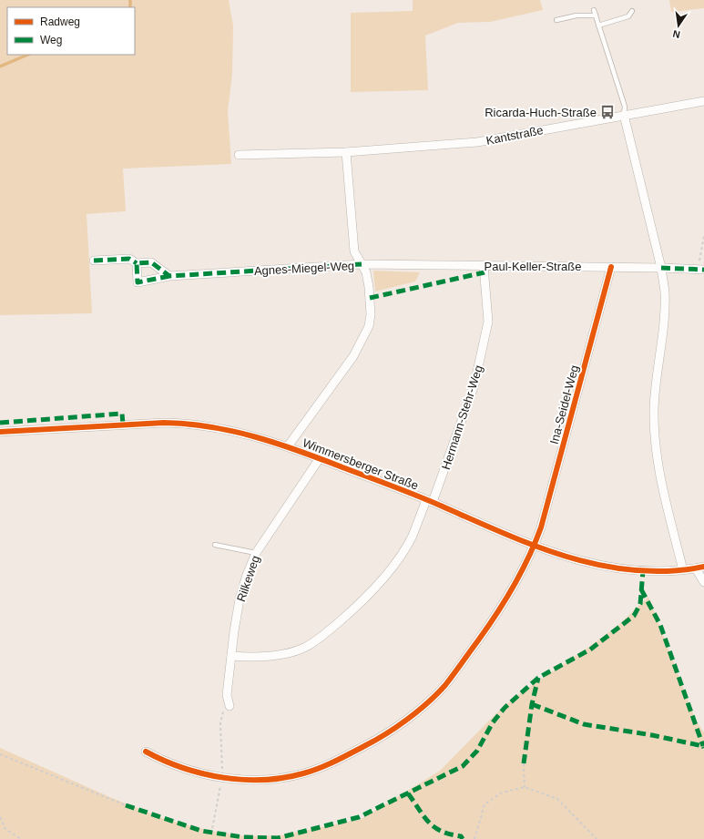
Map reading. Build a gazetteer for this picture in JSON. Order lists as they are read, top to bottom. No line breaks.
{"streets":{"street":["Kantstraße","Paul-Keller-Straße","Agnes-Miegel-Weg","Ina-Seidel-Weg","Hermann-Stehr-Weg","Wimmersberger Straße","Rilkeweg"]},"crossings":[["Paul-Keller-Straße","Agnes-Miegel-Weg"],["Paul-Keller-Straße","Ina-Seidel-Weg"],["Paul-Keller-Straße","Hermann-Stehr-Weg"],["Agnes-Miegel-Weg","Wimmersberger Straße"],["Ina-Seidel-Weg","Wimmersberger Straße"],["Hermann-Stehr-Weg","Wimmersberger Straße"],["Hermann-Stehr-Weg","Rilkeweg"],["Wimmersberger Straße","Rilkeweg"]],"places":{"bus stop":["Ricarda-Huch-Straße"]},"legend":["Radweg","Weg"],"north":"bottom"}
